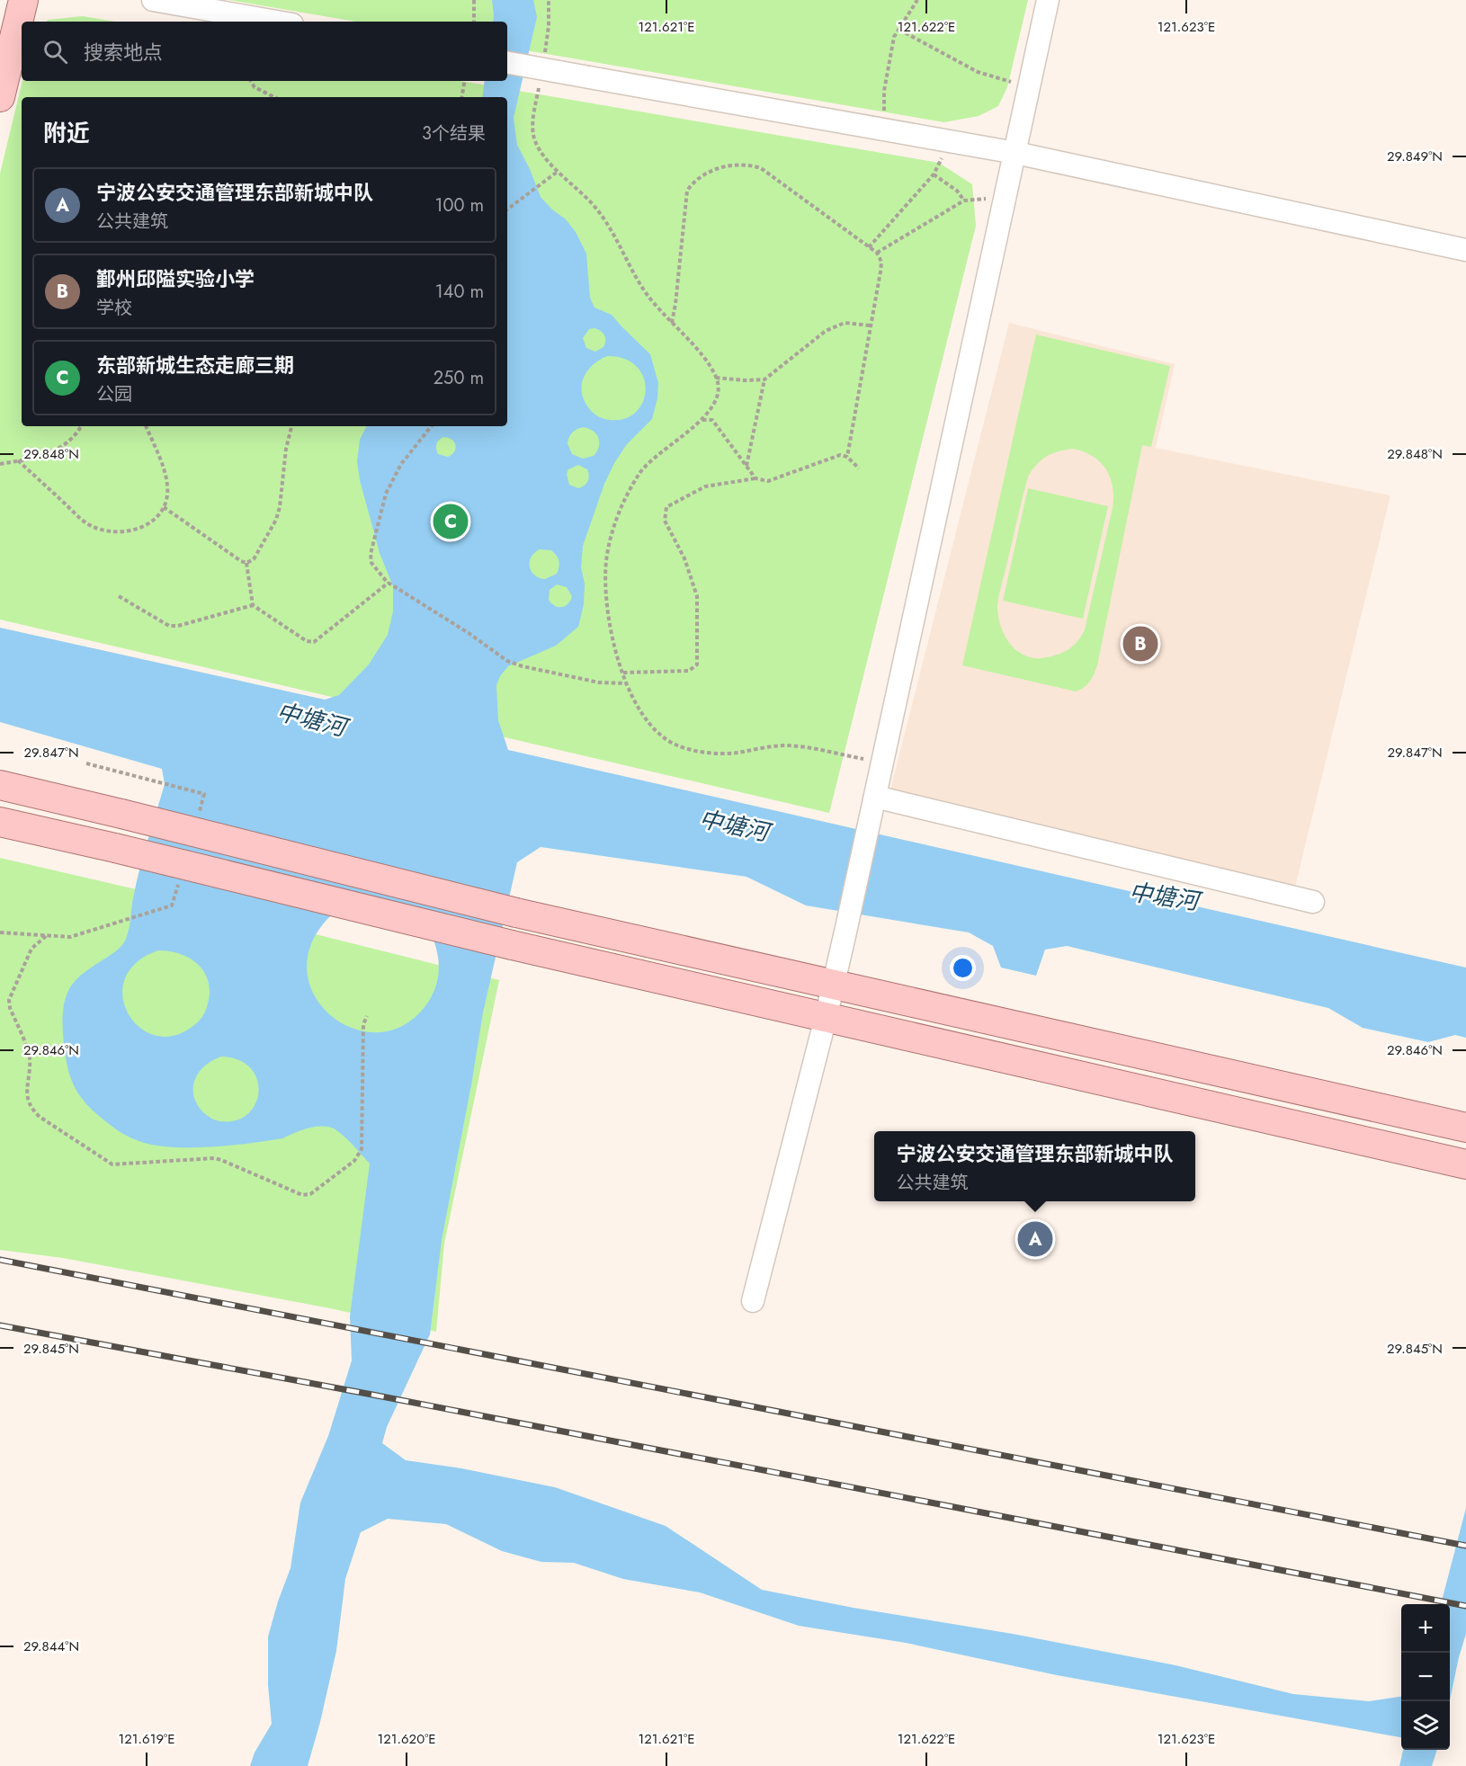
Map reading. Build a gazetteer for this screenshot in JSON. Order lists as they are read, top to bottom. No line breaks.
{"water":["中塘河"],"page":{"search":"搜索地点","heading":["附近","3个结果"],"list":[{"mark":"A","name":"宁波公安交通管理东部新城中队","note":"公共建筑","value":"100 m"},{"mark":"B","name":"鄞州邱隘实验小学","note":"学校","value":"140 m"},{"mark":"C","name":"东部新城生态走廊三期","note":"公园","value":"250 m"}],"pins":["C","B","A"],"popup":["宁波公安交通管理东部新城中队","公共建筑"],"map_buttons":["+","−"]},"coordinates":["121.621°E","121.622°E","121.623°E","29.849°N","29.848°N","29.847°N","29.846°N","29.845°N","29.844°N","121.619°E","121.620°E"]}
